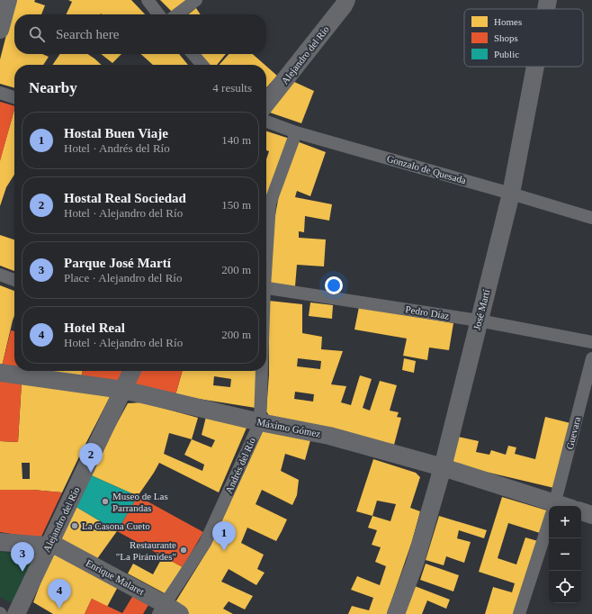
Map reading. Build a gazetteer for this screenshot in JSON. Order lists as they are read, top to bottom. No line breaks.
{"streets":{"street":["Alejandro del Río","Gonzalo de Quesada","José Martí","Pedro Díaz","Máximo Gómez","Guevara","Andrés del Río","Enrique Malaret"]},"crossings":[["Alejandro del Río","Máximo Gómez"],["Alejandro del Río","Enrique Malaret"],["Gonzalo de Quesada","José Martí"],["Gonzalo de Quesada","Andrés del Río"],["José Martí","Pedro Díaz"],["José Martí","Máximo Gómez"],["Máximo Gómez","Andrés del Río"],["Andrés del Río","Enrique Malaret"]],"places":["Museo de Las Parrandas","La Casona Cueto","Restaurante \"La Pirámides\""],"legend":["Homes","Shops","Public"],"page":{"search":"Search here","heading":["Nearby","4 results"],"list":[{"mark":"1","name":"Hostal Buen Viaje","note":"Hotel · Andrés del Río","value":"140 m"},{"mark":"2","name":"Hostal Real Sociedad","note":"Hotel · Alejandro del Río","value":"150 m"},{"mark":"3","name":"Parque José Martí","note":"Place · Alejandro del Río","value":"200 m"},{"mark":"4","name":"Hotel Real","note":"Hotel · Alejandro del Río","value":"200 m"}],"pins":["2","1","3","4"],"map_buttons":["+","−"]}}
